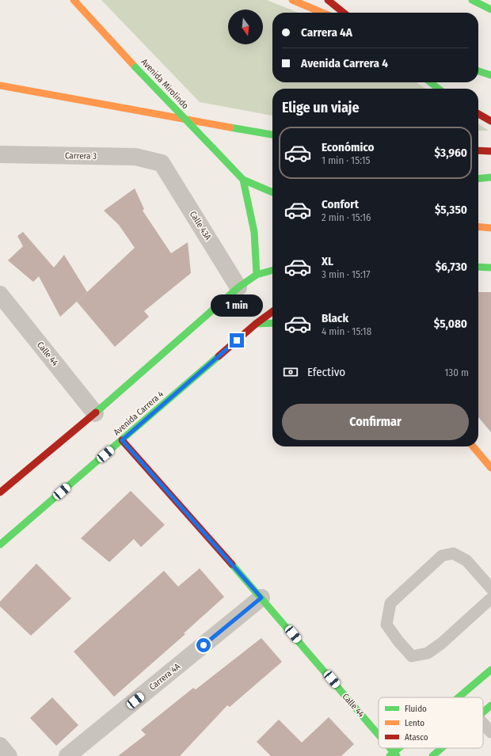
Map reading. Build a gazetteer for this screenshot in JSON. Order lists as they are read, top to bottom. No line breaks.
{"streets":{"main road":["Avenida Mirolindo","Calle 44","Avenida Carrera 4"],"street":["Carrera 3","Calle 43A","Carrera 4A"]},"crossings":[["Carrera 3","Calle 43A"],["Calle 44","Avenida Carrera 4"],["Calle 44","Carrera 4A"]],"legend":["Fluido","Lento","Atasco"],"north":"bottom","page":{"banner":["Carrera 4A","Avenida Carrera 4"],"heading":"Elige un viaje","list":[{"name":"Económico","note":"1 min · 15:15","value":"$3,960"},{"name":"Confort","note":"2 min · 15:16","value":"$5,350"},{"name":"XL","note":"3 min · 15:17","value":"$6,730"},{"name":"Black","note":"4 min · 15:18","value":"$5,080"}],"bubble":"1 min","pay":["Efectivo","130 m"],"buttons":"Confirmar"}}
